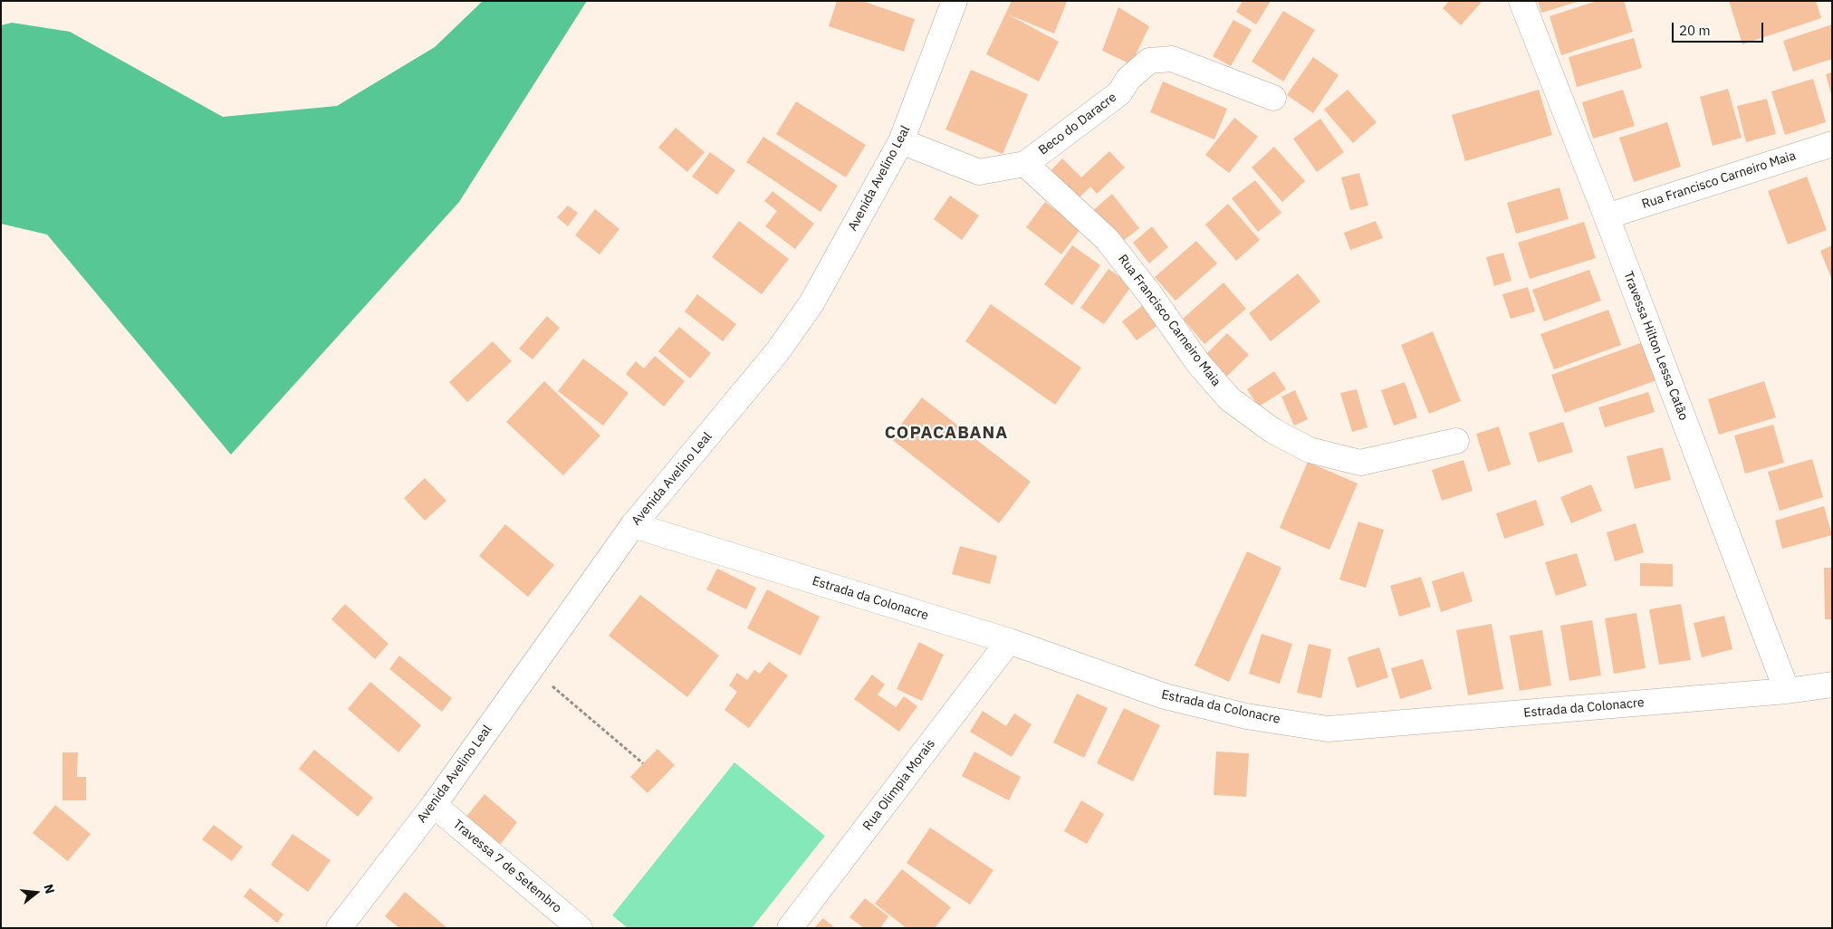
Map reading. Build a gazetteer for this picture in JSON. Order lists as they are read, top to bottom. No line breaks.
{"streets":{"street":["Beco do Daracre","Avenida Avelino Leal","Rua Francisco Carneiro Maia","Travessa Hilton Lessa Catão","Estrada da Colonacre","Rua Olimpia Morais","Travessa 7 de Setembro"]},"crossings":[["Beco do Daracre","Rua Francisco Carneiro Maia"],["Avenida Avelino Leal","Estrada da Colonacre"],["Avenida Avelino Leal","Travessa 7 de Setembro"],["Rua Francisco Carneiro Maia","Travessa Hilton Lessa Catão"],["Travessa Hilton Lessa Catão","Estrada da Colonacre"],["Estrada da Colonacre","Rua Olimpia Morais"]],"districts":["COPACABANA"],"scale_bar":"20 m","north":"right"}
